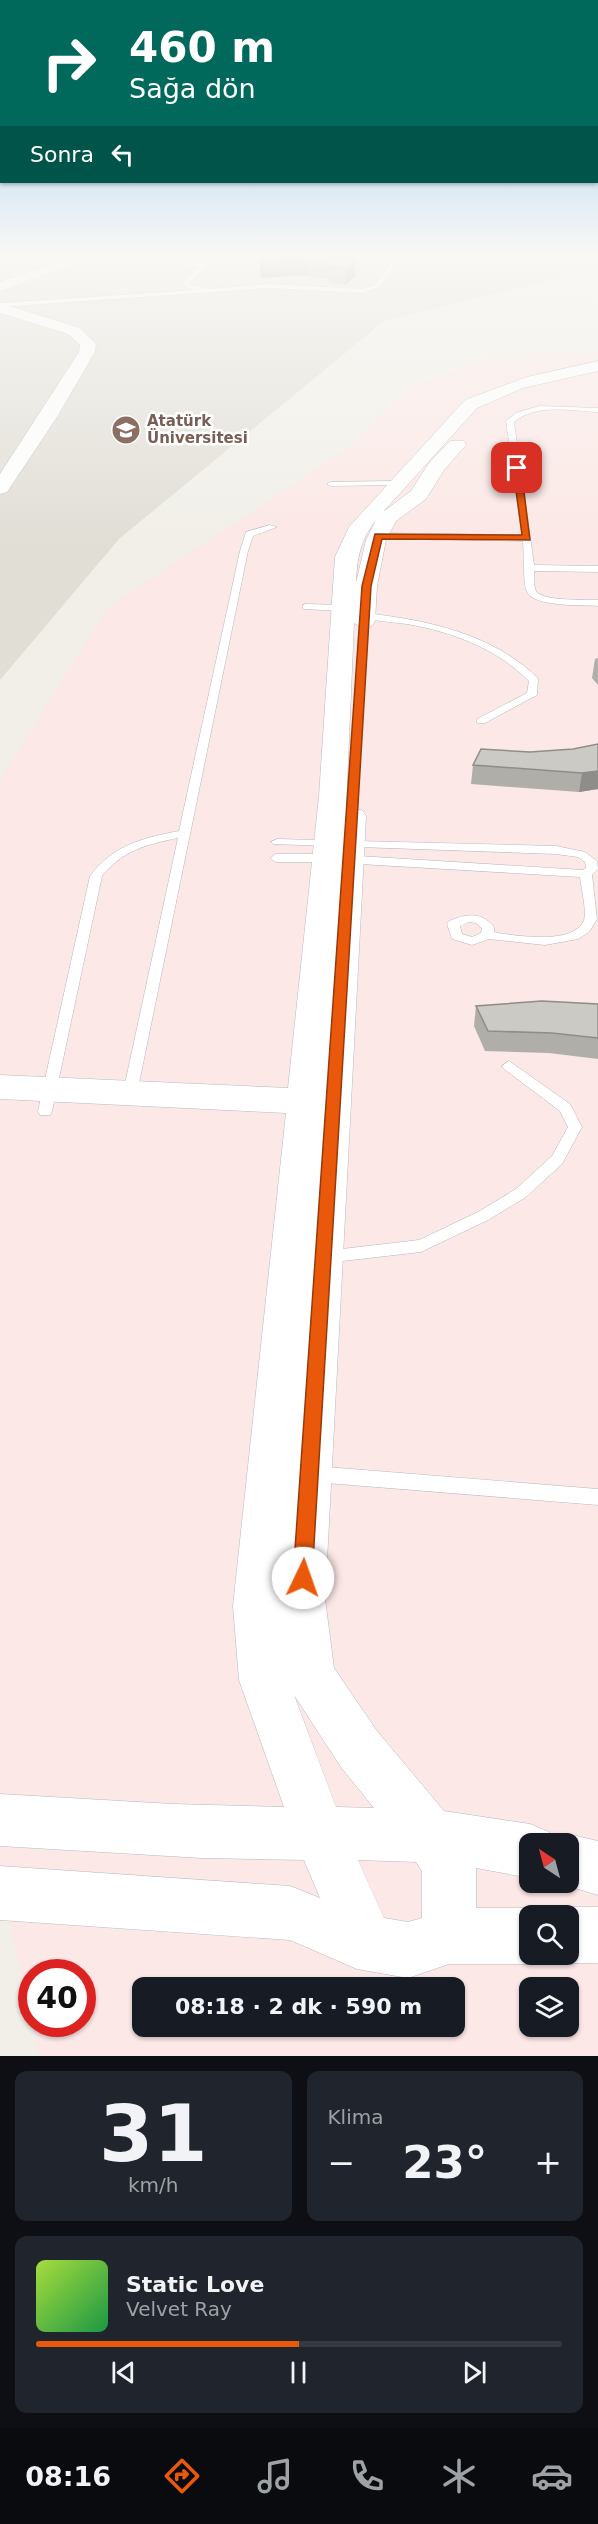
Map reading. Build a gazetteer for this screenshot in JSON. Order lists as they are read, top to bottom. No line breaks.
{"places":{"school or university":["Atatürk Üniversitesi"]},"north":"top left","page":{"turn":["460 m","Sağa dön"],"then":"Sonra","limit":"40","trip":"08:18 · 2 dk · 590 m","tile":[["31","km/h"],"Klima"],"heat":["−","23°","+"],"song":["Static Love","Velvet Ray"],"tabs":"08:16"}}
